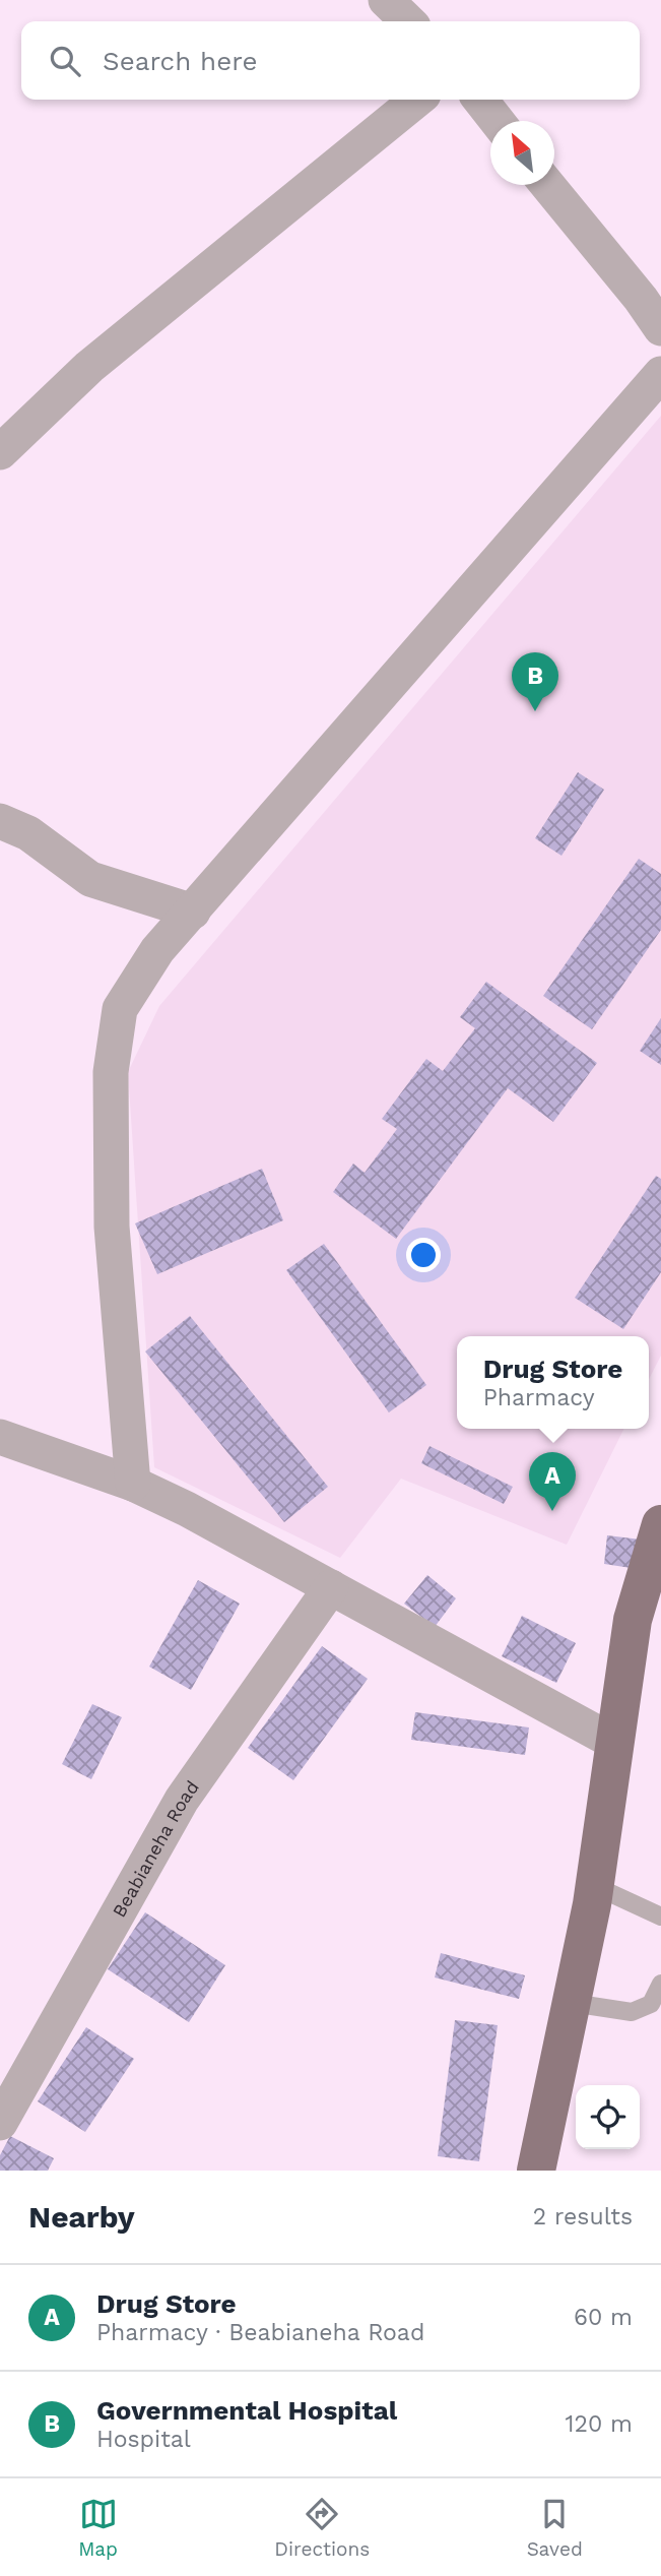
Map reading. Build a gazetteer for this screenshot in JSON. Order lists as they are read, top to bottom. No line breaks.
{"streets":{"street":["Beabianeha Road"]},"north":"top left","page":{"search":"Search here","pins":["B","A"],"popup":["Drug Store","Pharmacy"],"heading":["Nearby","2 results"],"list":[{"mark":"A","name":"Drug Store","note":"Pharmacy · Beabianeha Road","value":"60 m"},{"mark":"B","name":"Governmental Hospital","note":"Hospital","value":"120 m"}],"nav":["Map","Directions","Saved"]}}
